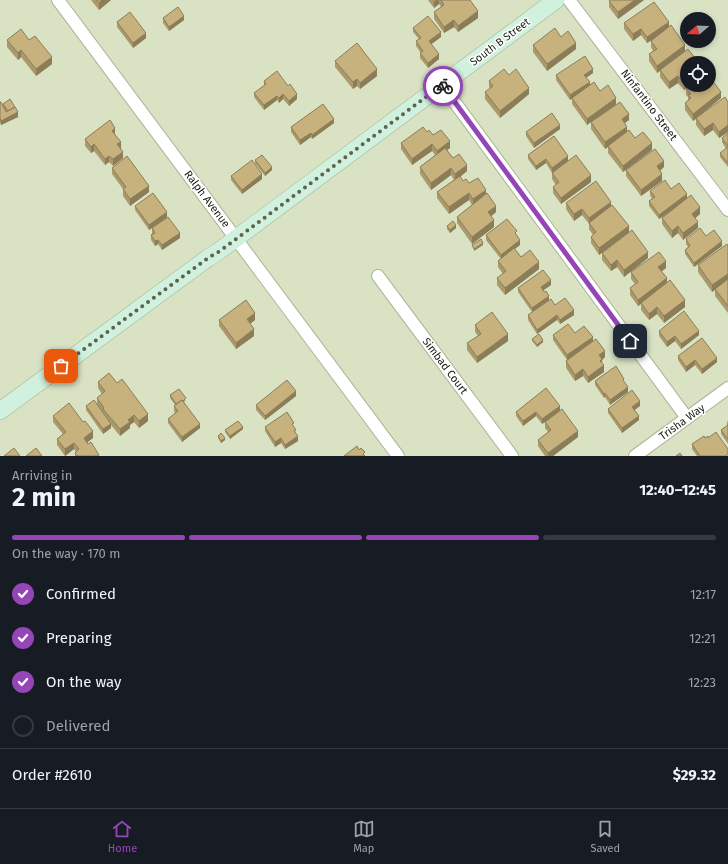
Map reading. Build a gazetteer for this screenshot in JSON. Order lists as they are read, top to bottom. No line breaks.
{"streets":{"street":["South B Street","Ninfantino Street","Ralph Avenue","Simbad Court","Trisha Way"]},"crossings":[["South B Street","Ralph Avenue"]],"north":"left","page":{"heading":["2 min","Arriving in","12:40–12:45"],"panel":["Order #2610","$29.32"],"bar":"On the way · 170 m","list":[["Confirmed","12:17"],["Preparing","12:21"],["On the way","12:23"],"Delivered"],"tabs":["Home","Map","Saved"]}}
